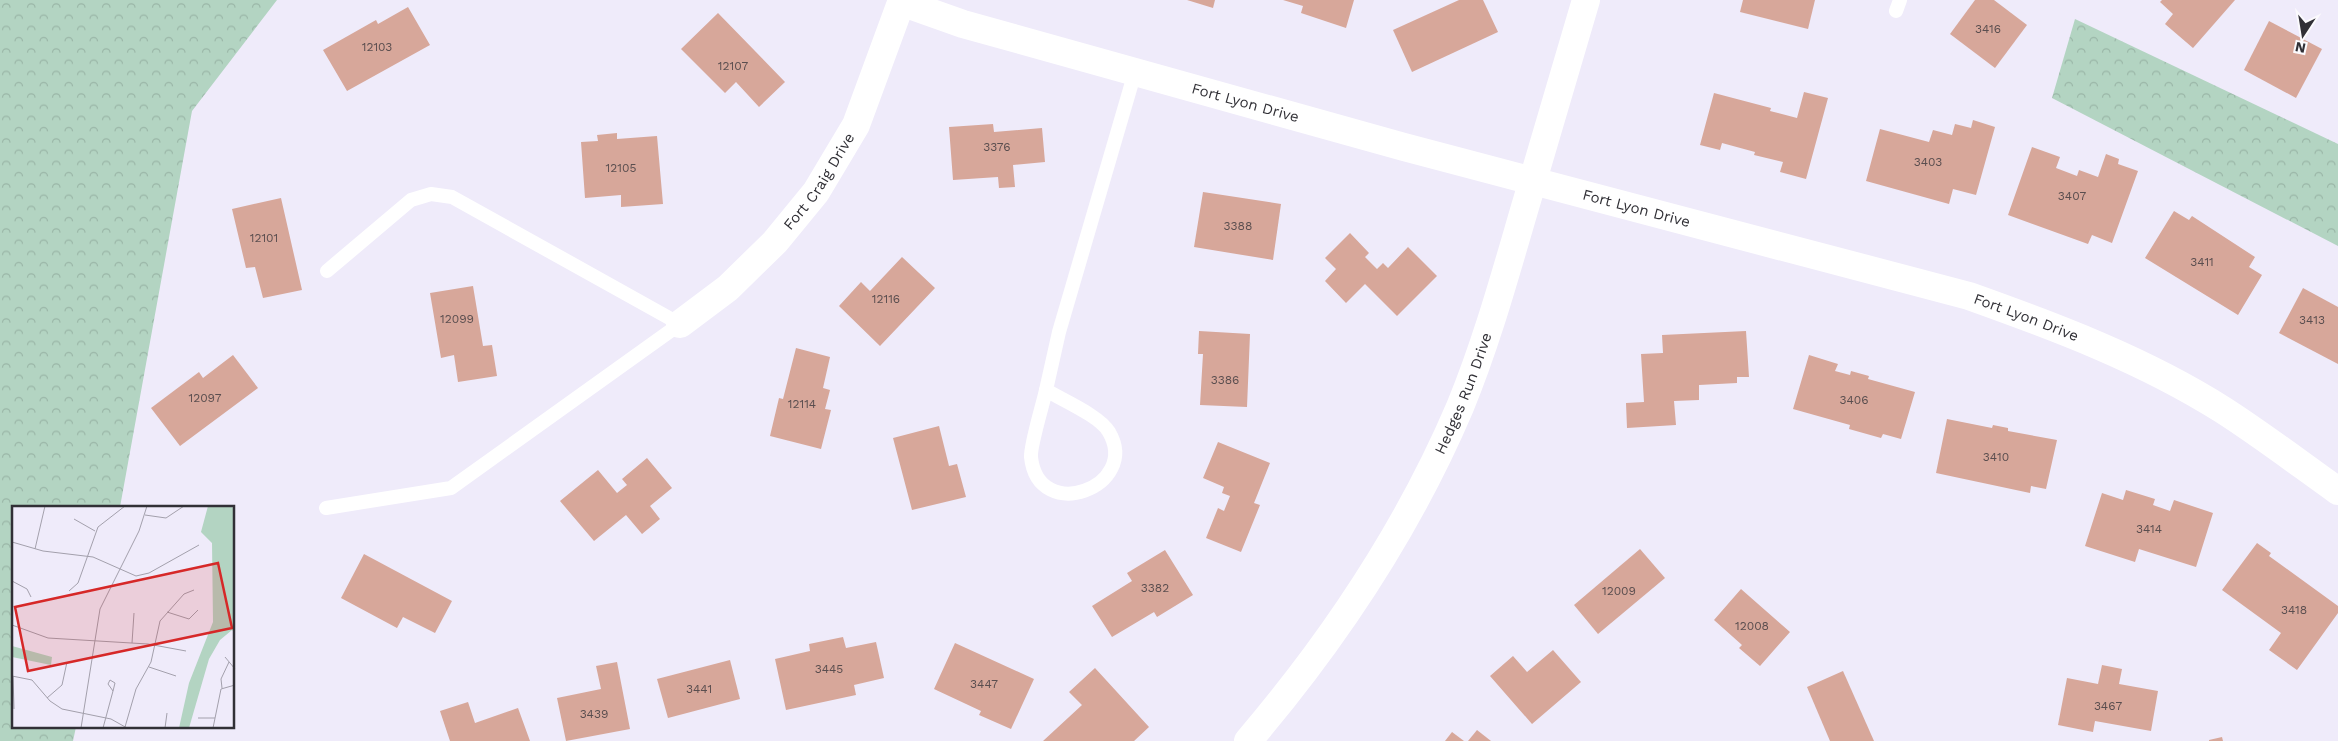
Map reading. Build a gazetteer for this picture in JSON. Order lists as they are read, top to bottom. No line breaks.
{"streets":{"street":["Fort Lyon Drive","Fort Craig Drive","Hedges Run Drive"]},"crossings":[["Fort Lyon Drive","Fort Craig Drive"],["Fort Lyon Drive","Hedges Run Drive"]],"house_numbers":["3416","12103","12107","3376","3403","12105","3407","3388","12101","3411","12116","12099","3413","3386","12097","3406","12114","3410","3414","3382","12009","3418","12008","3445","3447","3441","3467","3439"],"north":"bottom"}
